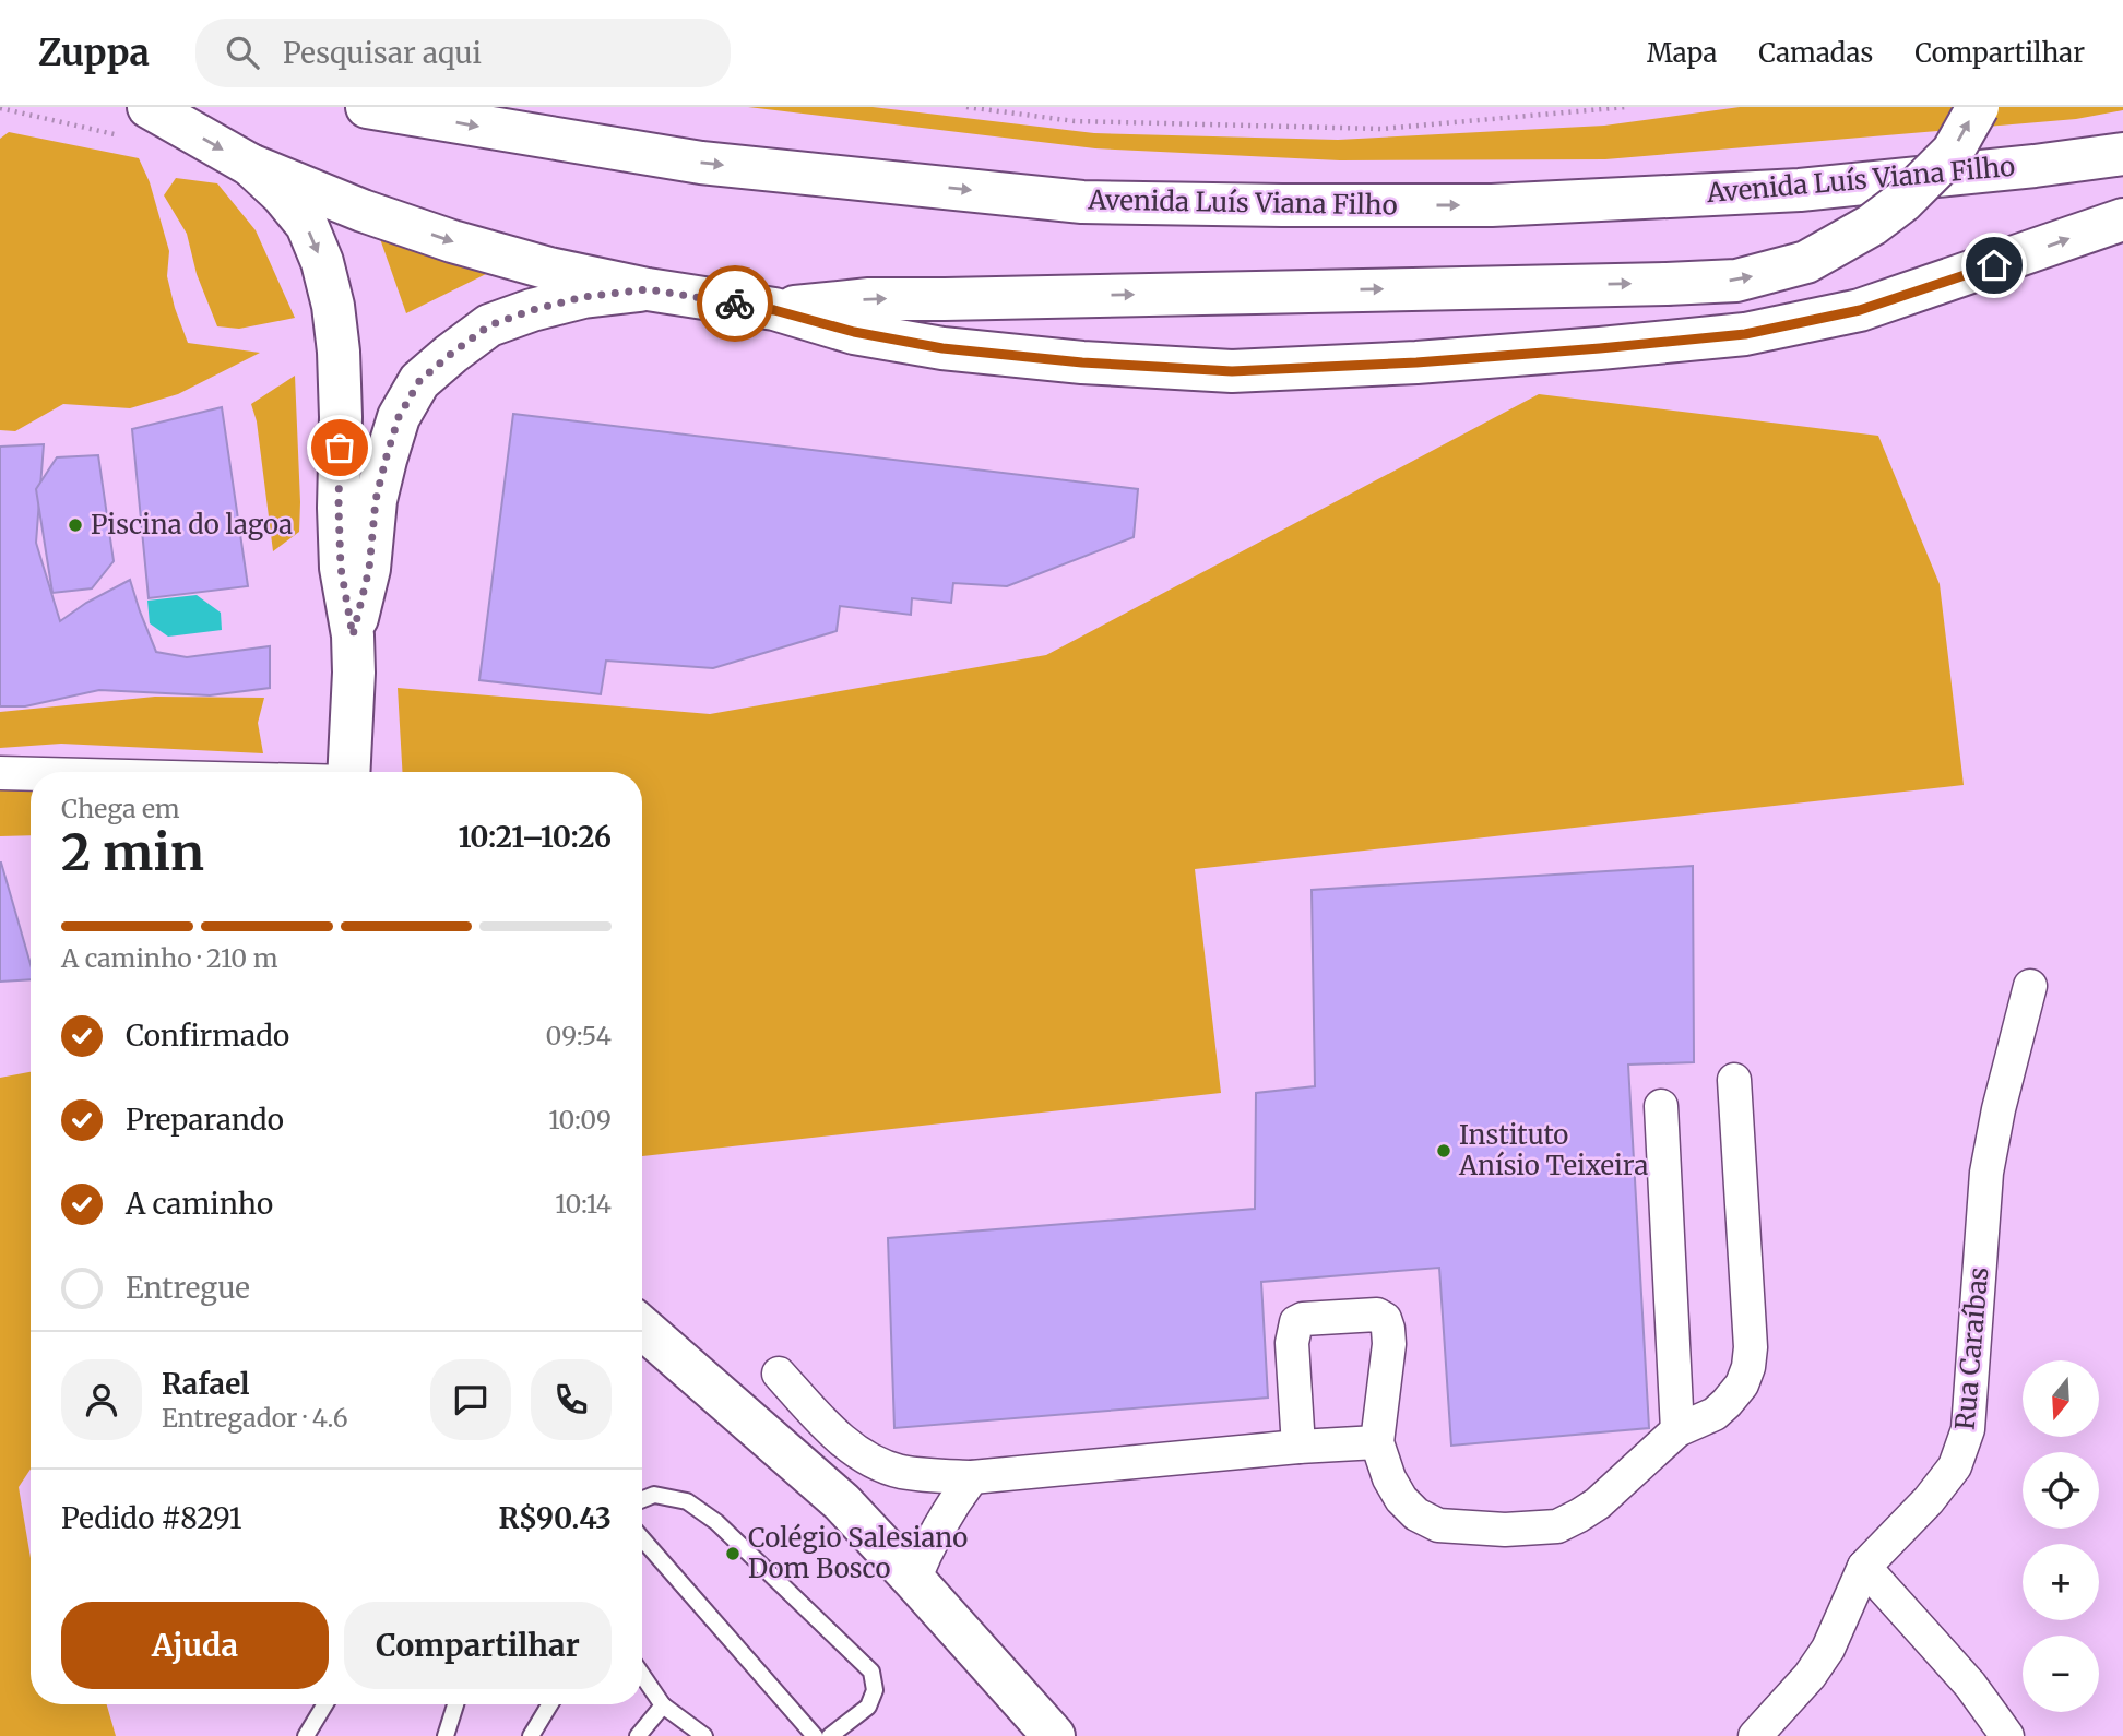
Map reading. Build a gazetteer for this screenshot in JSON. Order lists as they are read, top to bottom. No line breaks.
{"streets":{"main road":["Avenida Luís Viana Filho"],"street":["Rua Caraíbas"]},"places":["Piscina do lagoa","Instituto Anísio Teixeira","Colégio Salesiano Dom Bosco"],"north":"bottom","page":{"header":"Zuppa","search":"Pesquisar aqui","nav":["Mapa","Camadas","Compartilhar"],"heading":["2 min","Chega em","10:21–10:26"],"panel":["Rafael","Entregador · 4.6","Pedido #8291","R$90.43"],"bar":"A caminho · 210 m","list":[["Confirmado","09:54"],["Preparando","10:09"],["A caminho","10:14"],"Entregue"],"map_buttons":["+","−"],"buttons":["Ajuda","Compartilhar"]}}
